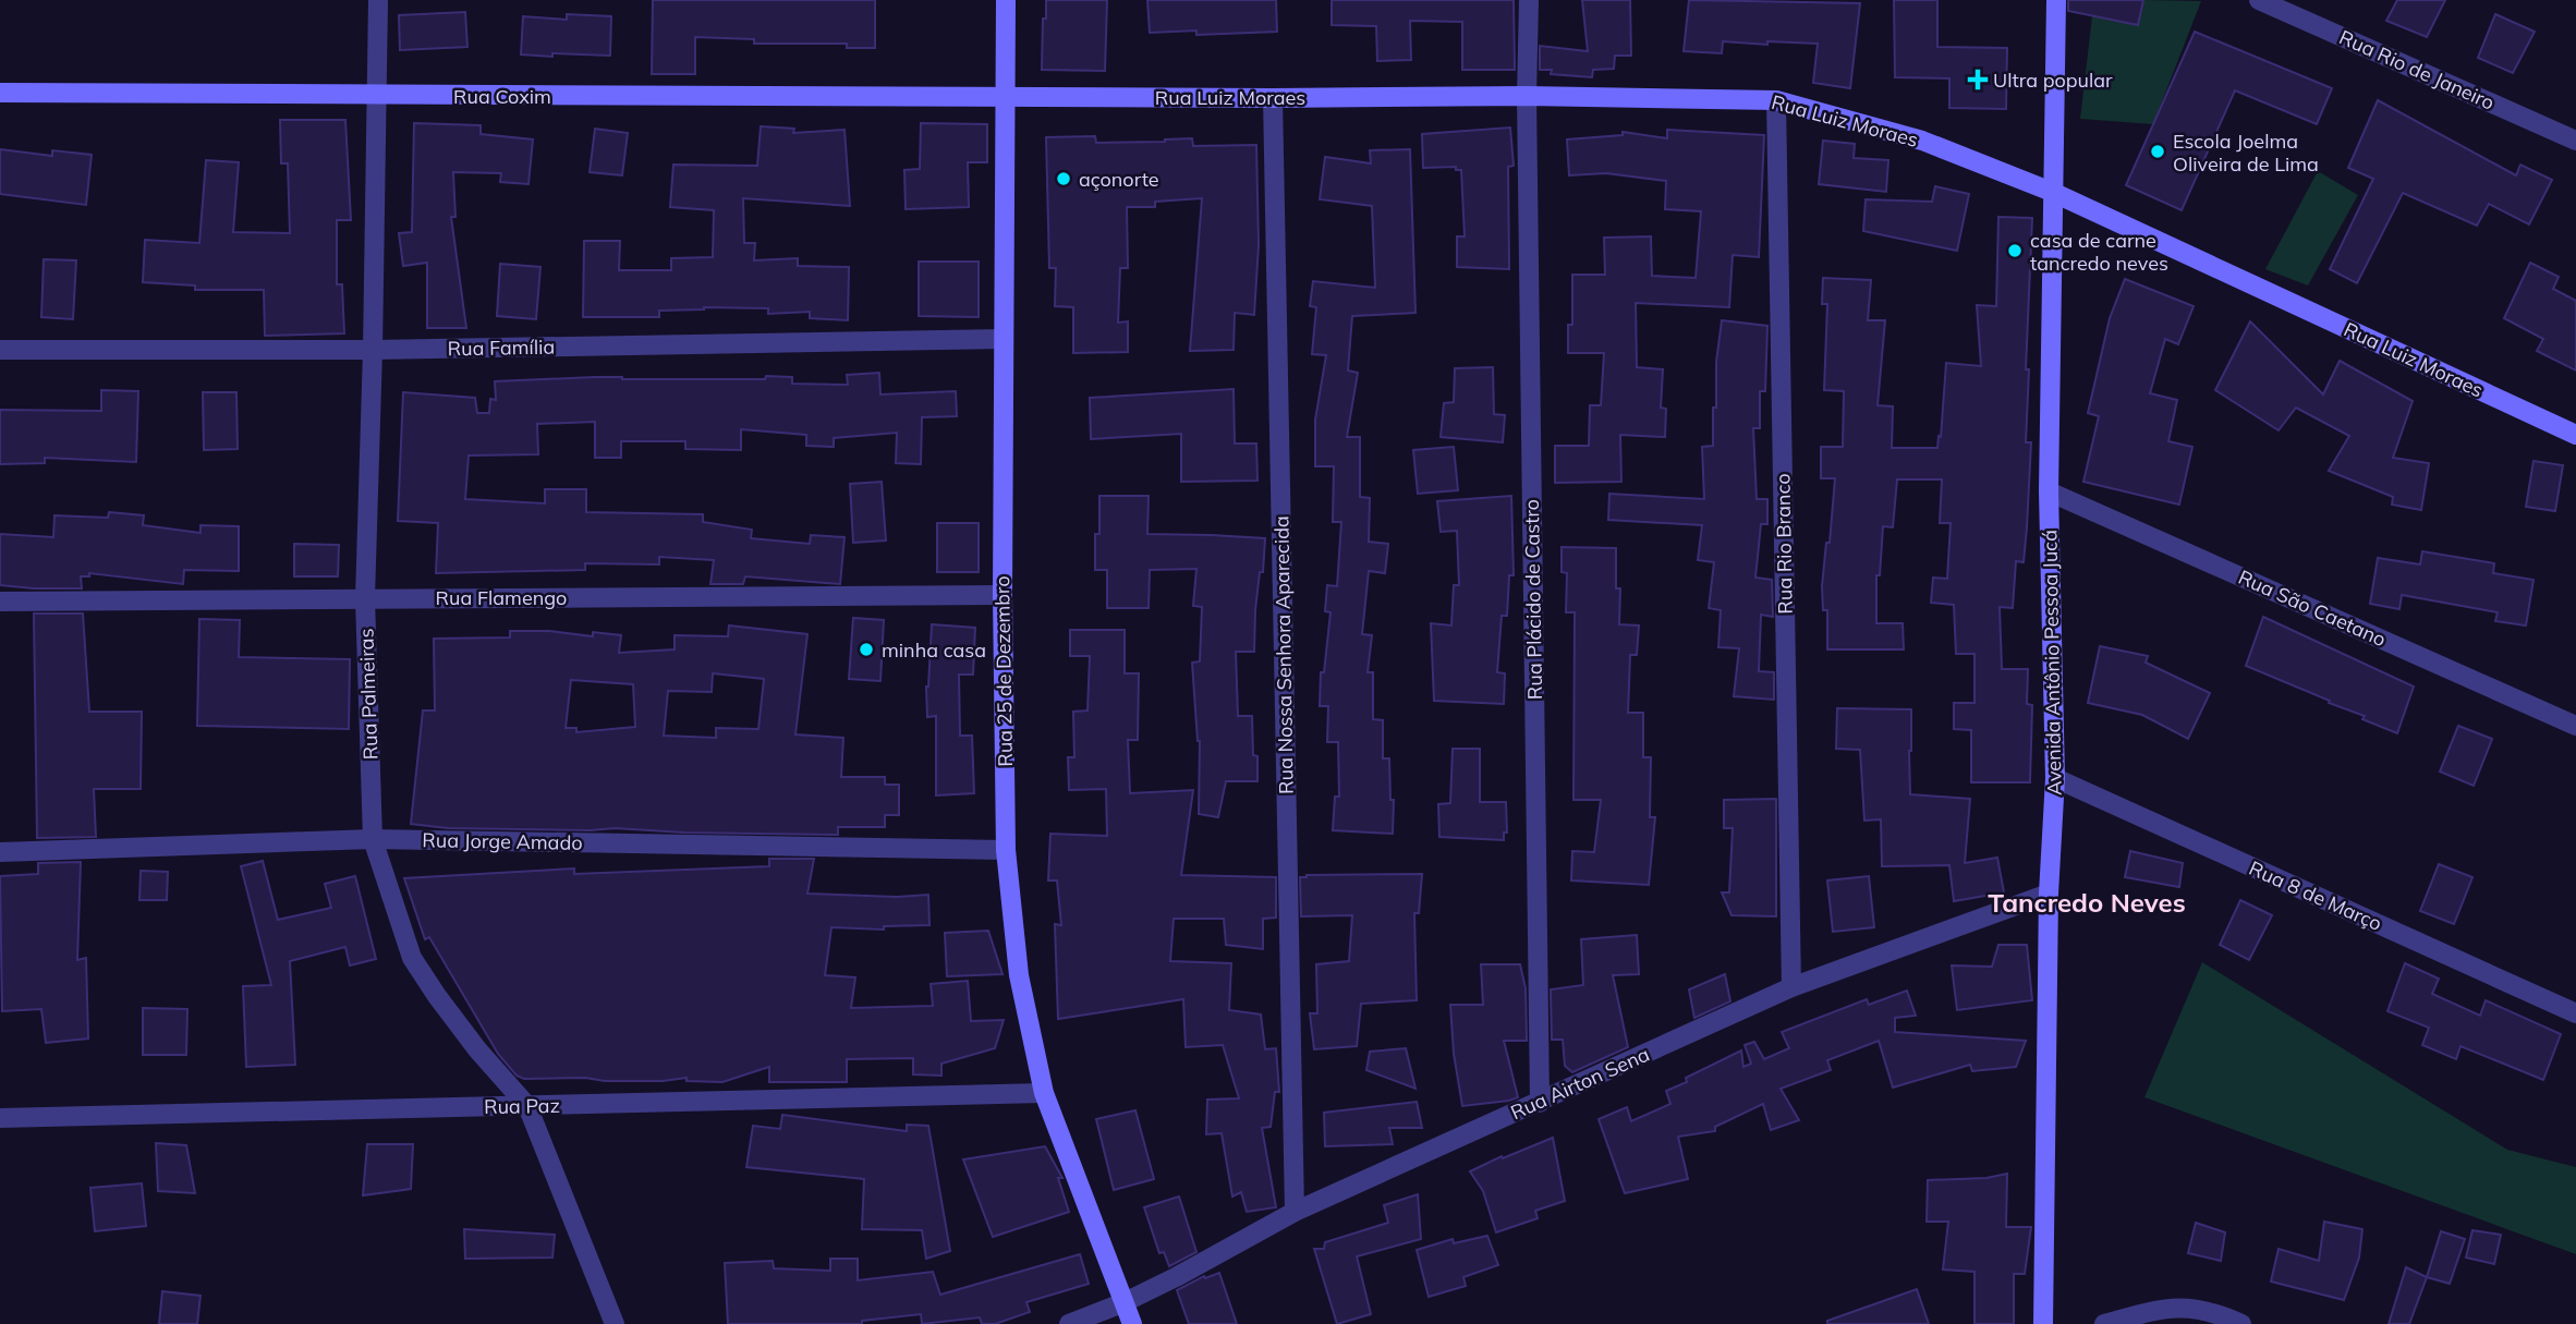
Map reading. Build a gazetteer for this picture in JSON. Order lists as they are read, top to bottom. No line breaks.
{"streets":{"street":["Rua Rio de Janeiro","Rua Coxim","Rua Luiz Moraes","Rua Família","Rua Rio Branco","Rua Flamengo","Rua Plácido de Castro","Rua São Caetano","Rua Nossa Senhora Aparecida","Avenida Antônio Pessoa Jucá","Rua 25 de Dezembro","Rua Palmeiras","Rua Jorge Amado","Rua 8 de Março","Rua Airton Sena","Rua Paz"]},"crossings":[["Rua Coxim","Rua Luiz Moraes"],["Rua Coxim","Rua 25 de Dezembro"],["Rua Coxim","Rua Palmeiras"],["Rua Luiz Moraes","Rua Rio Branco"],["Rua Luiz Moraes","Rua Plácido de Castro"],["Rua Luiz Moraes","Rua Nossa Senhora Aparecida"],["Rua Luiz Moraes","Avenida Antônio Pessoa Jucá"],["Rua Luiz Moraes","Rua 25 de Dezembro"],["Rua Família","Rua 25 de Dezembro"],["Rua Família","Rua Palmeiras"],["Rua Rio Branco","Rua Airton Sena"],["Rua Flamengo","Rua 25 de Dezembro"],["Rua Flamengo","Rua Palmeiras"],["Rua Plácido de Castro","Rua Airton Sena"],["Rua São Caetano","Avenida Antônio Pessoa Jucá"],["Rua Nossa Senhora Aparecida","Rua Airton Sena"],["Avenida Antônio Pessoa Jucá","Rua 8 de Março"],["Avenida Antônio Pessoa Jucá","Rua Airton Sena"],["Rua 25 de Dezembro","Rua Jorge Amado"],["Rua 25 de Dezembro","Rua Airton Sena"],["Rua 25 de Dezembro","Rua Paz"],["Rua Palmeiras","Rua Jorge Amado"],["Rua Palmeiras","Rua Paz"]],"districts":["Tancredo Neves"],"places":{"health":["Ultra popular"],"other":["Escola Joelma Oliveira de Lima","açonorte","casa de carne tancredo neves","minha casa"]}}
